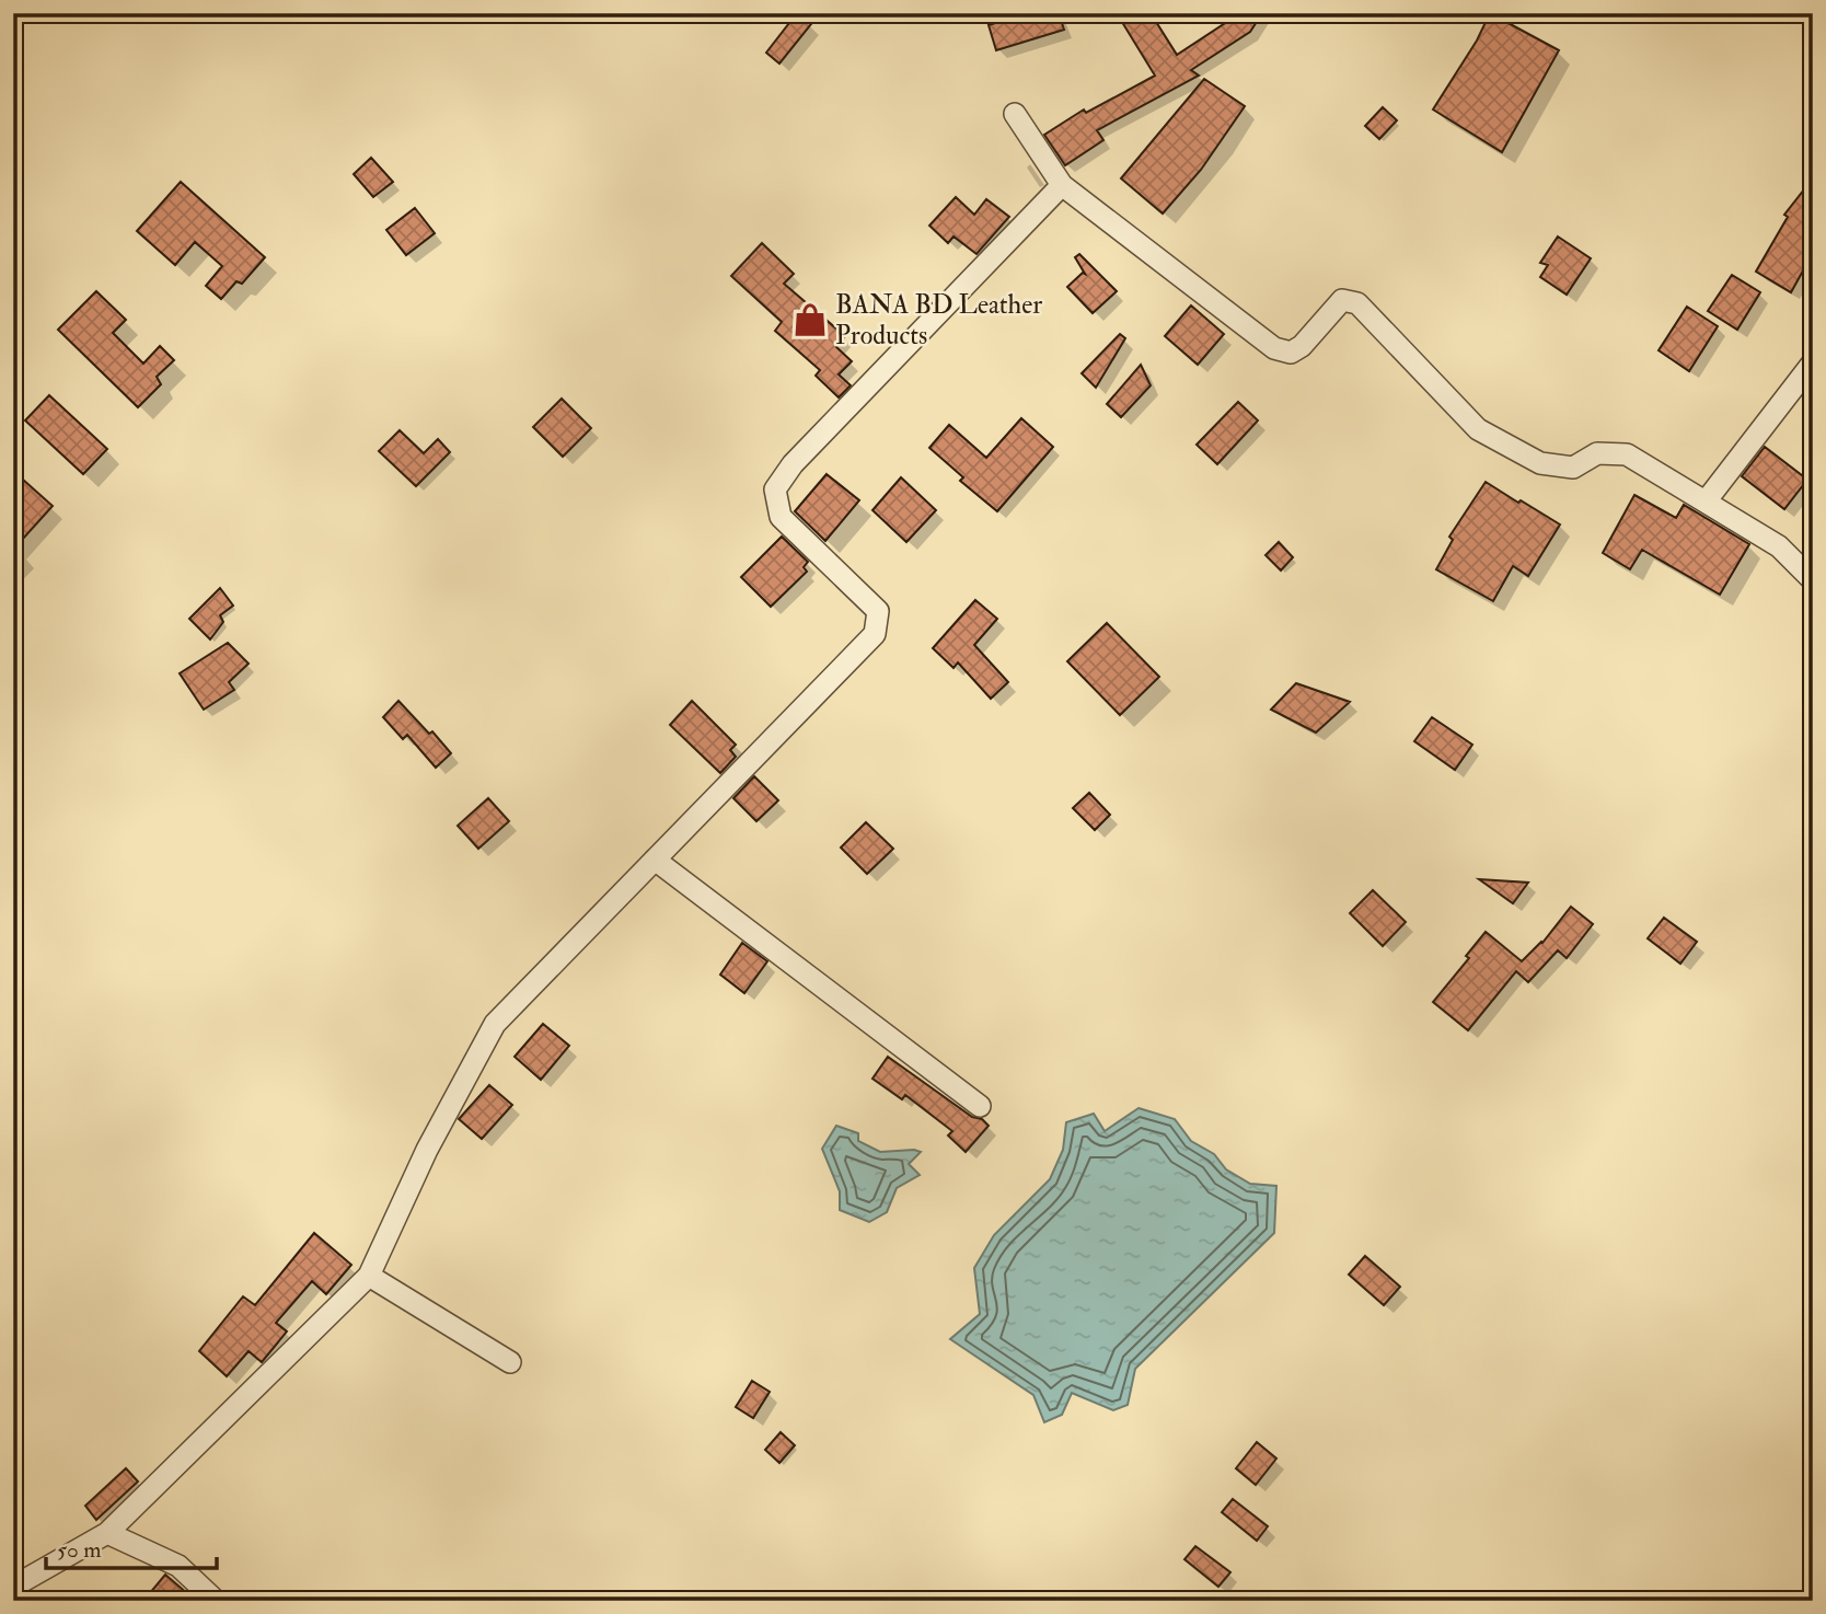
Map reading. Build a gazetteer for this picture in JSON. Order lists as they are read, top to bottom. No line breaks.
{"places":{"shop":["BANA BD Leather Products"]},"scale_bar":"50 m"}
